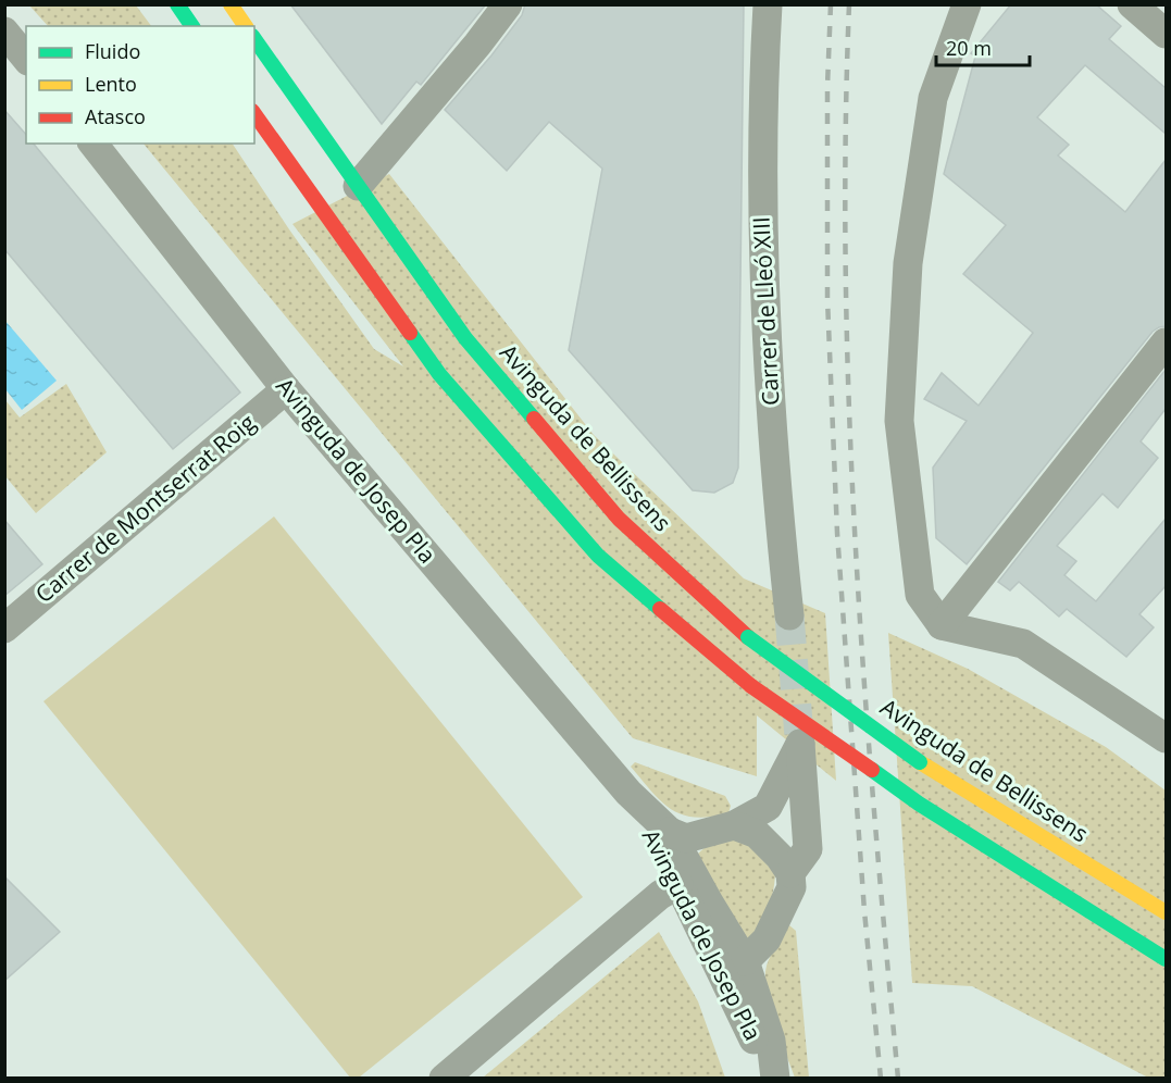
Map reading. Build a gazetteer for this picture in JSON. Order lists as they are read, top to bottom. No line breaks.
{"streets":{"main road":["Avinguda de Bellissens"],"street":["Carrer de Lleó XIII","Avinguda de Josep Pla","Carrer de Montserrat Roig"]},"crossings":[["Avinguda de Josep Pla","Carrer de Montserrat Roig"]],"legend":["Fluido","Lento","Atasco"],"scale_bar":"20 m"}
